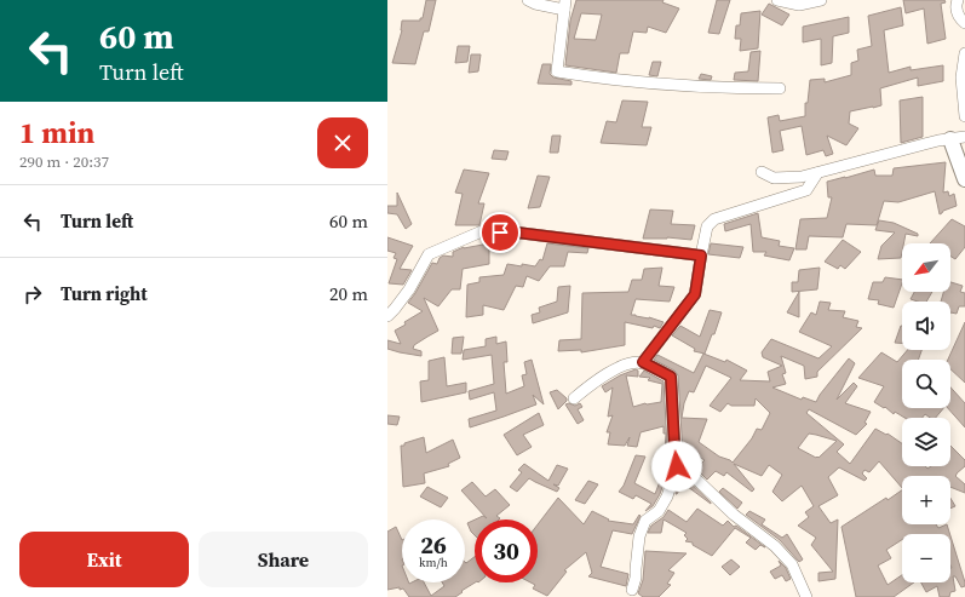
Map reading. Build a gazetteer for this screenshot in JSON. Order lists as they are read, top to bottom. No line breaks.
{"north":"bottom left","page":{"turn":["60 m","Turn left"],"heading":["1 min","290 m · 20:37"],"list":[{"name":"Turn left","value":"60 m"},{"name":"Turn right","value":"20 m"}],"map_buttons":["+","−"],"speed":"26 km/h","limit":"30","buttons":["Exit","Share"]}}
